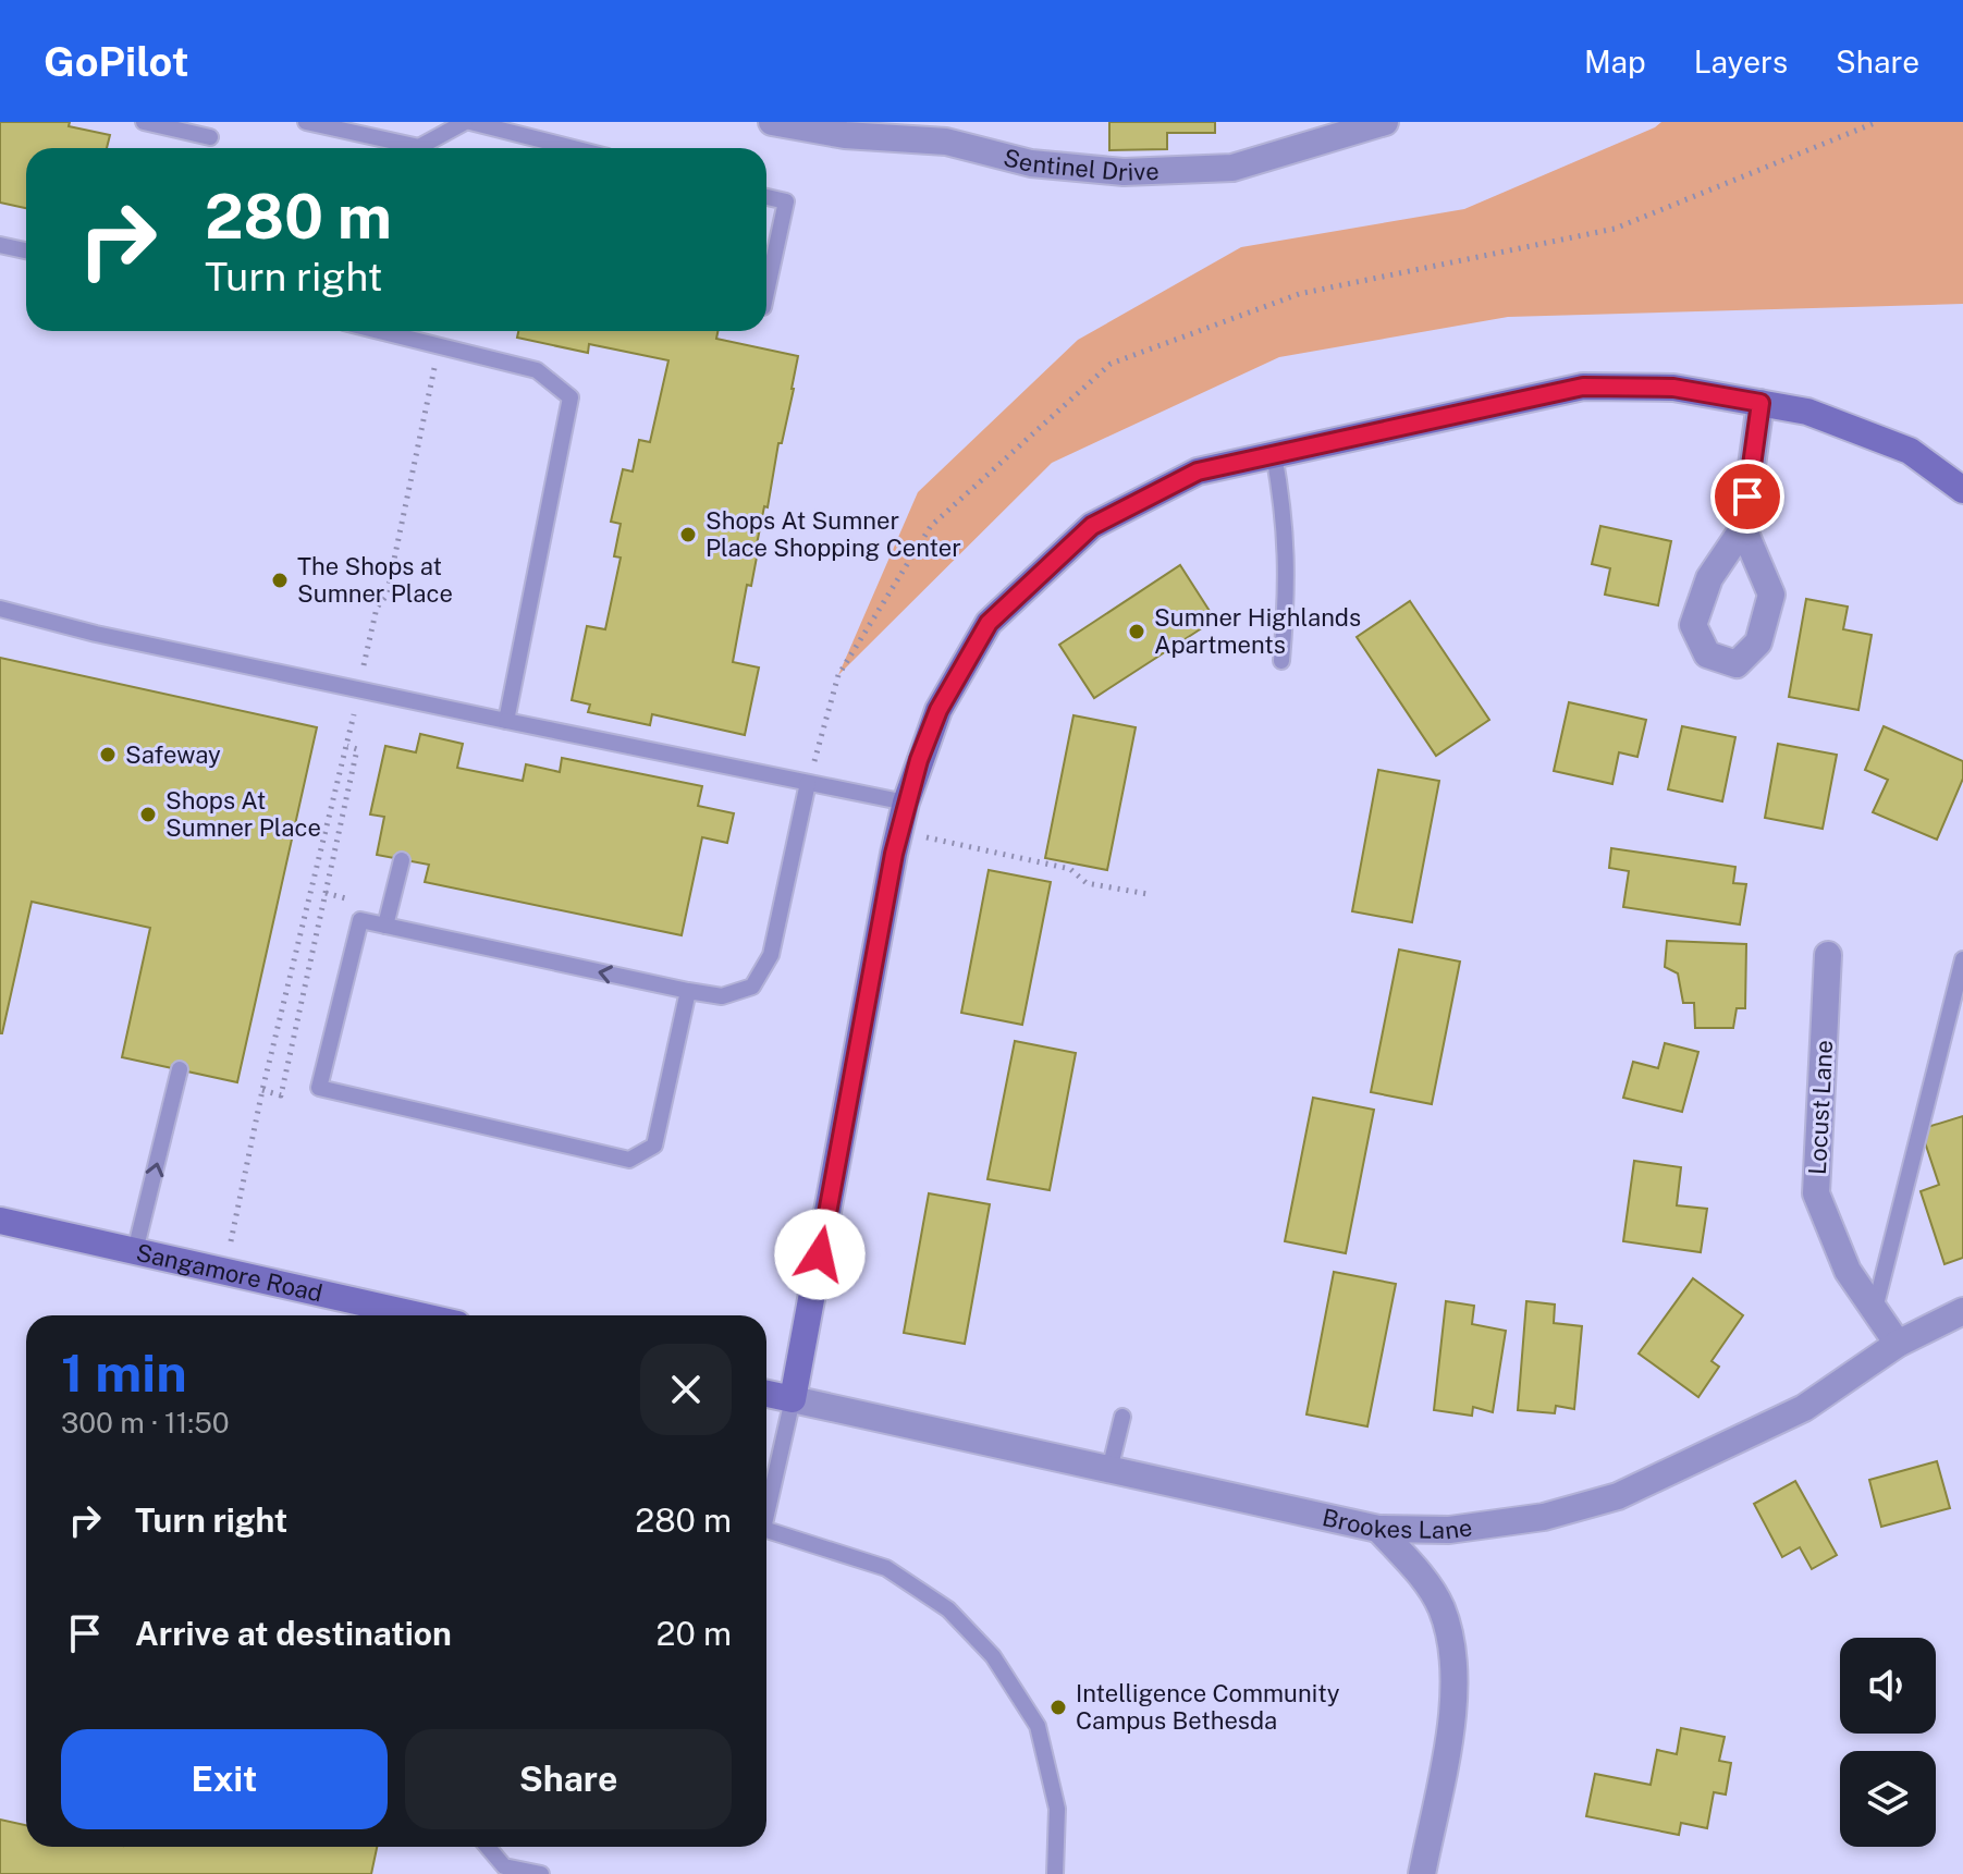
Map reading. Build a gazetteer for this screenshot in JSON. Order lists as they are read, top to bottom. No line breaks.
{"streets":{"street":["Sentinel Drive","Locust Lane","Sangamore Road","Brookes Lane"]},"crossings":[["Locust Lane","Brookes Lane"]],"places":["Shops At Sumner Place Shopping Center","The Shops at Sumner Place","Sumner Highlands Apartments","Safeway","Shops At Sumner Place","Intelligence Community Campus Bethesda"],"page":{"header":"GoPilot","nav":["Map","Layers","Share"],"turn":["280 m","Turn right"],"heading":["1 min","300 m · 11:50"],"list":[{"name":"Turn right","value":"280 m"},{"name":"Arrive at destination","value":"20 m"}],"buttons":["Exit","Share"]}}
